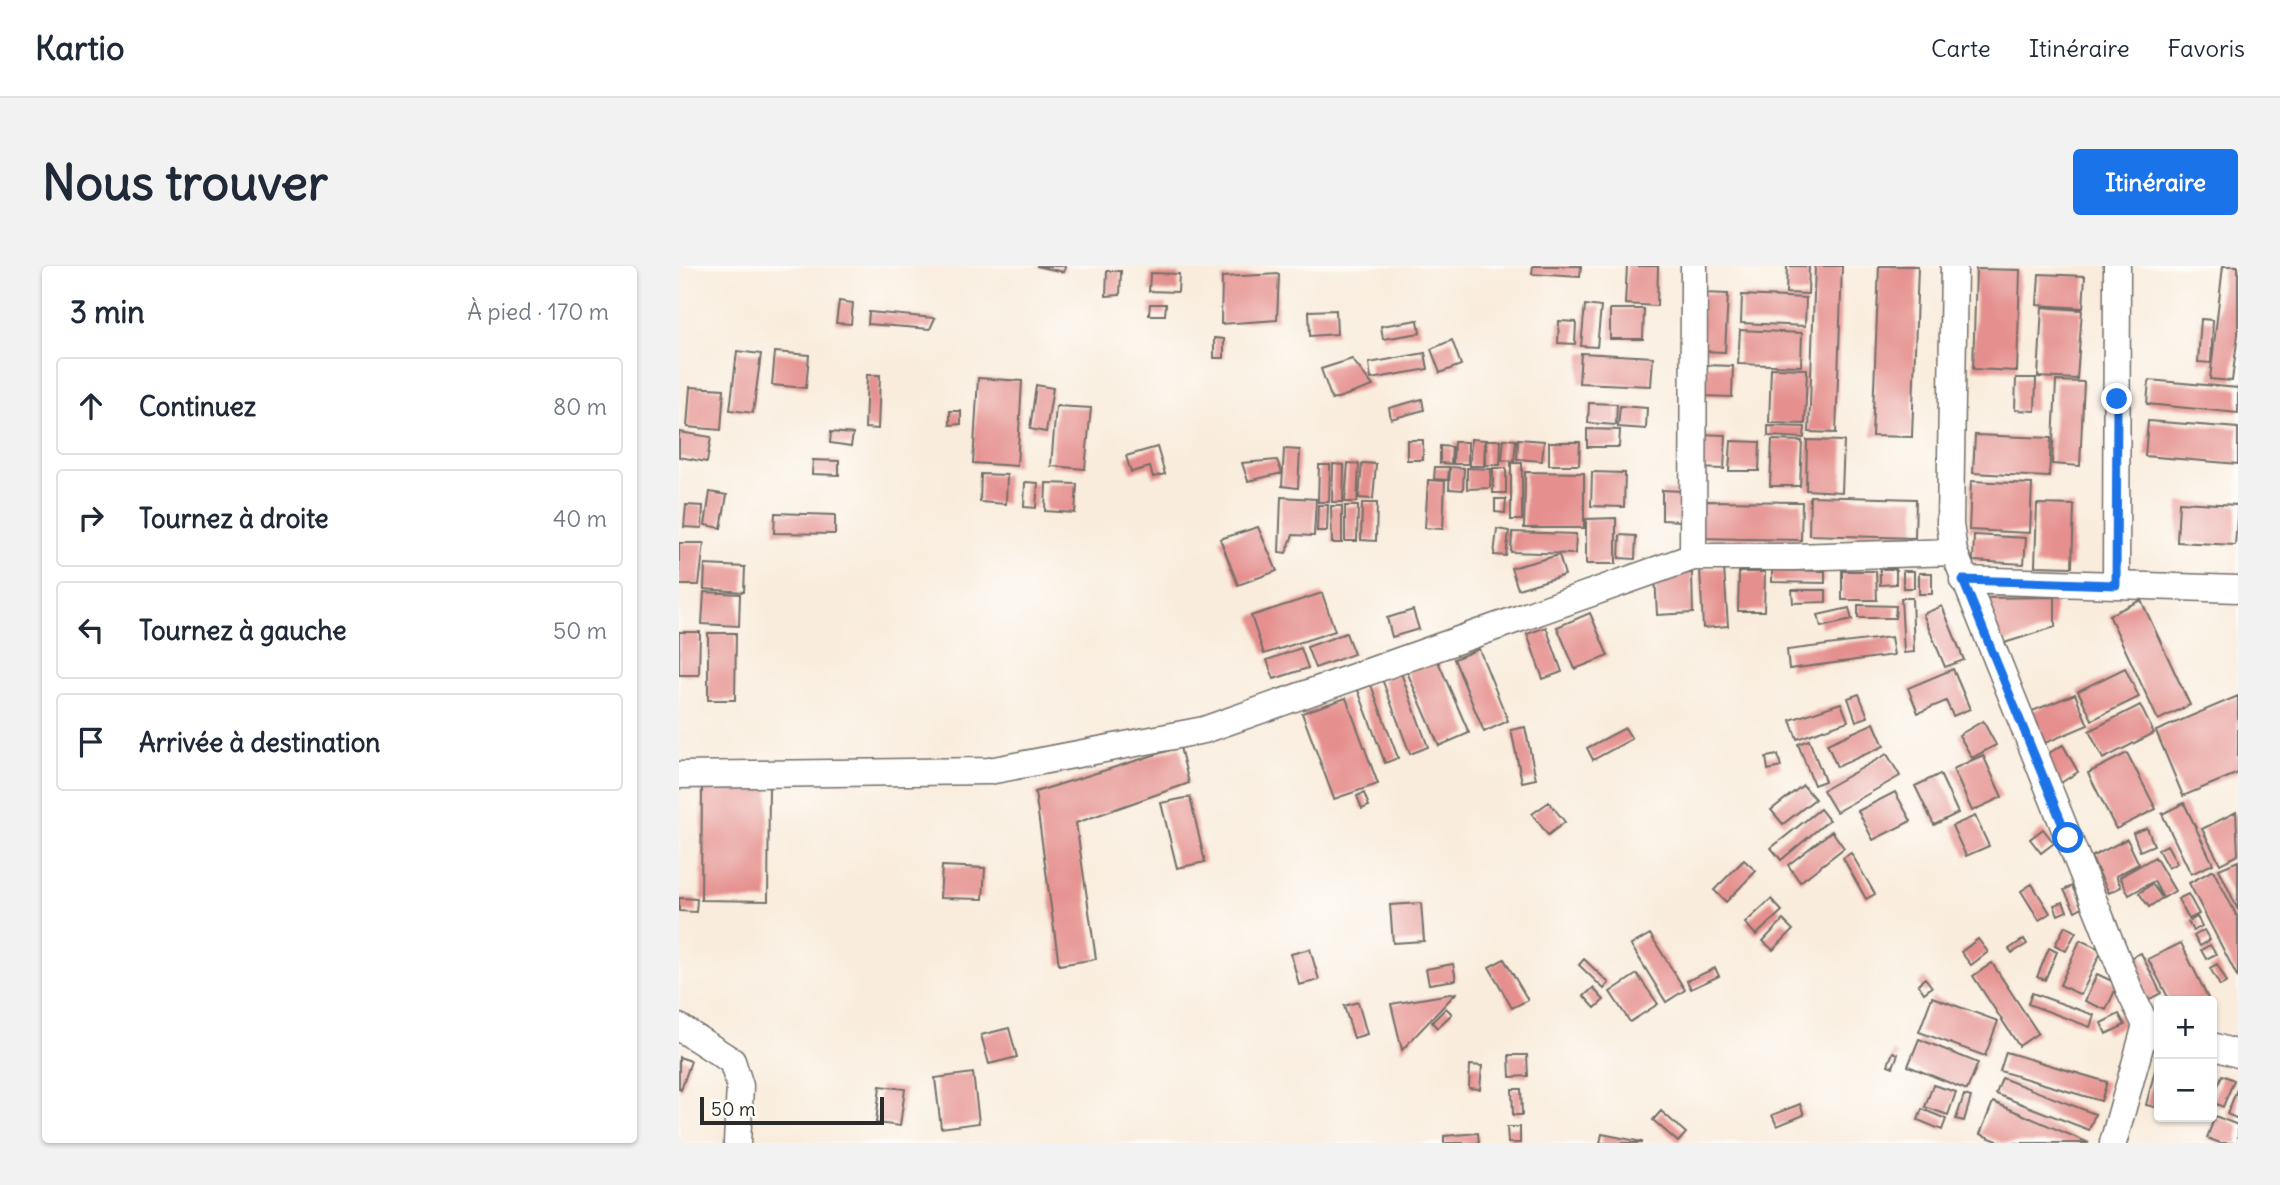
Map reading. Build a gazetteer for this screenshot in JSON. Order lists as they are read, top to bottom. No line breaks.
{"scale_bar":"50 m","page":{"header":"Kartio","nav":["Carte","Itinéraire","Favoris"],"buttons":"Itinéraire","title":"Nous trouver","heading":["3 min","À pied · 170 m"],"list":[["Continuez","80 m"],["Tournez à droite","40 m"],["Tournez à gauche","50 m"],"Arrivée à destination"],"map_buttons":["+","−"],"scale":"50 m"}}
